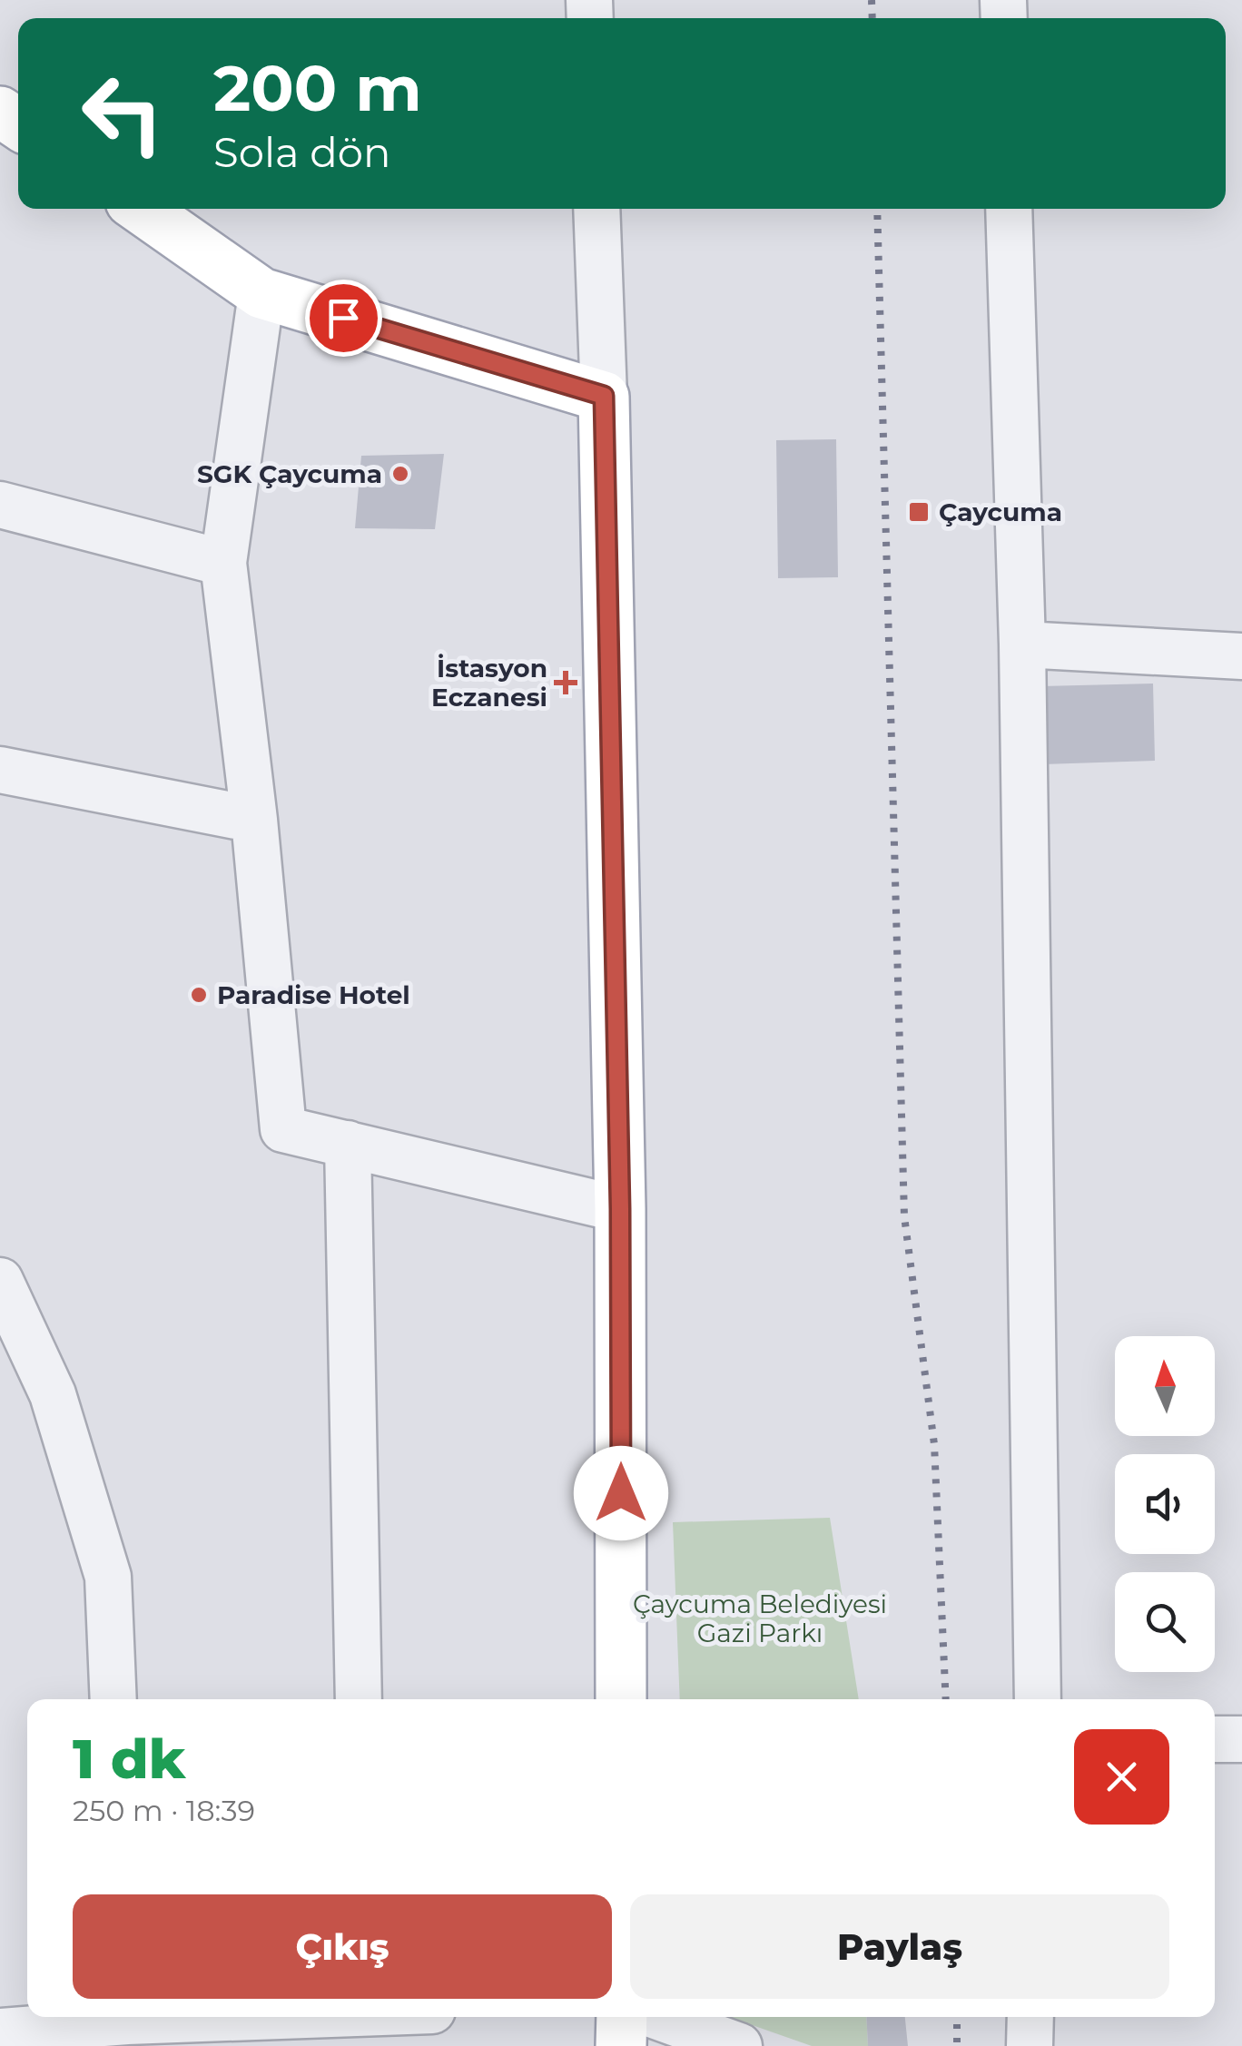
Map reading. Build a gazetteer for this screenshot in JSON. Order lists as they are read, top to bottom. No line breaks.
{"parks":["Çaycuma Belediyesi Gazi Parkı"],"places":{"other":["SGK Çaycuma","Paradise Hotel"],"transit":["Çaycuma"],"health":["İstasyon Eczanesi"]},"north":"top","page":{"turn":["200 m","Sola dön"],"heading":["1 dk","250 m · 18:39"],"buttons":["Çıkış","Paylaş"]}}
